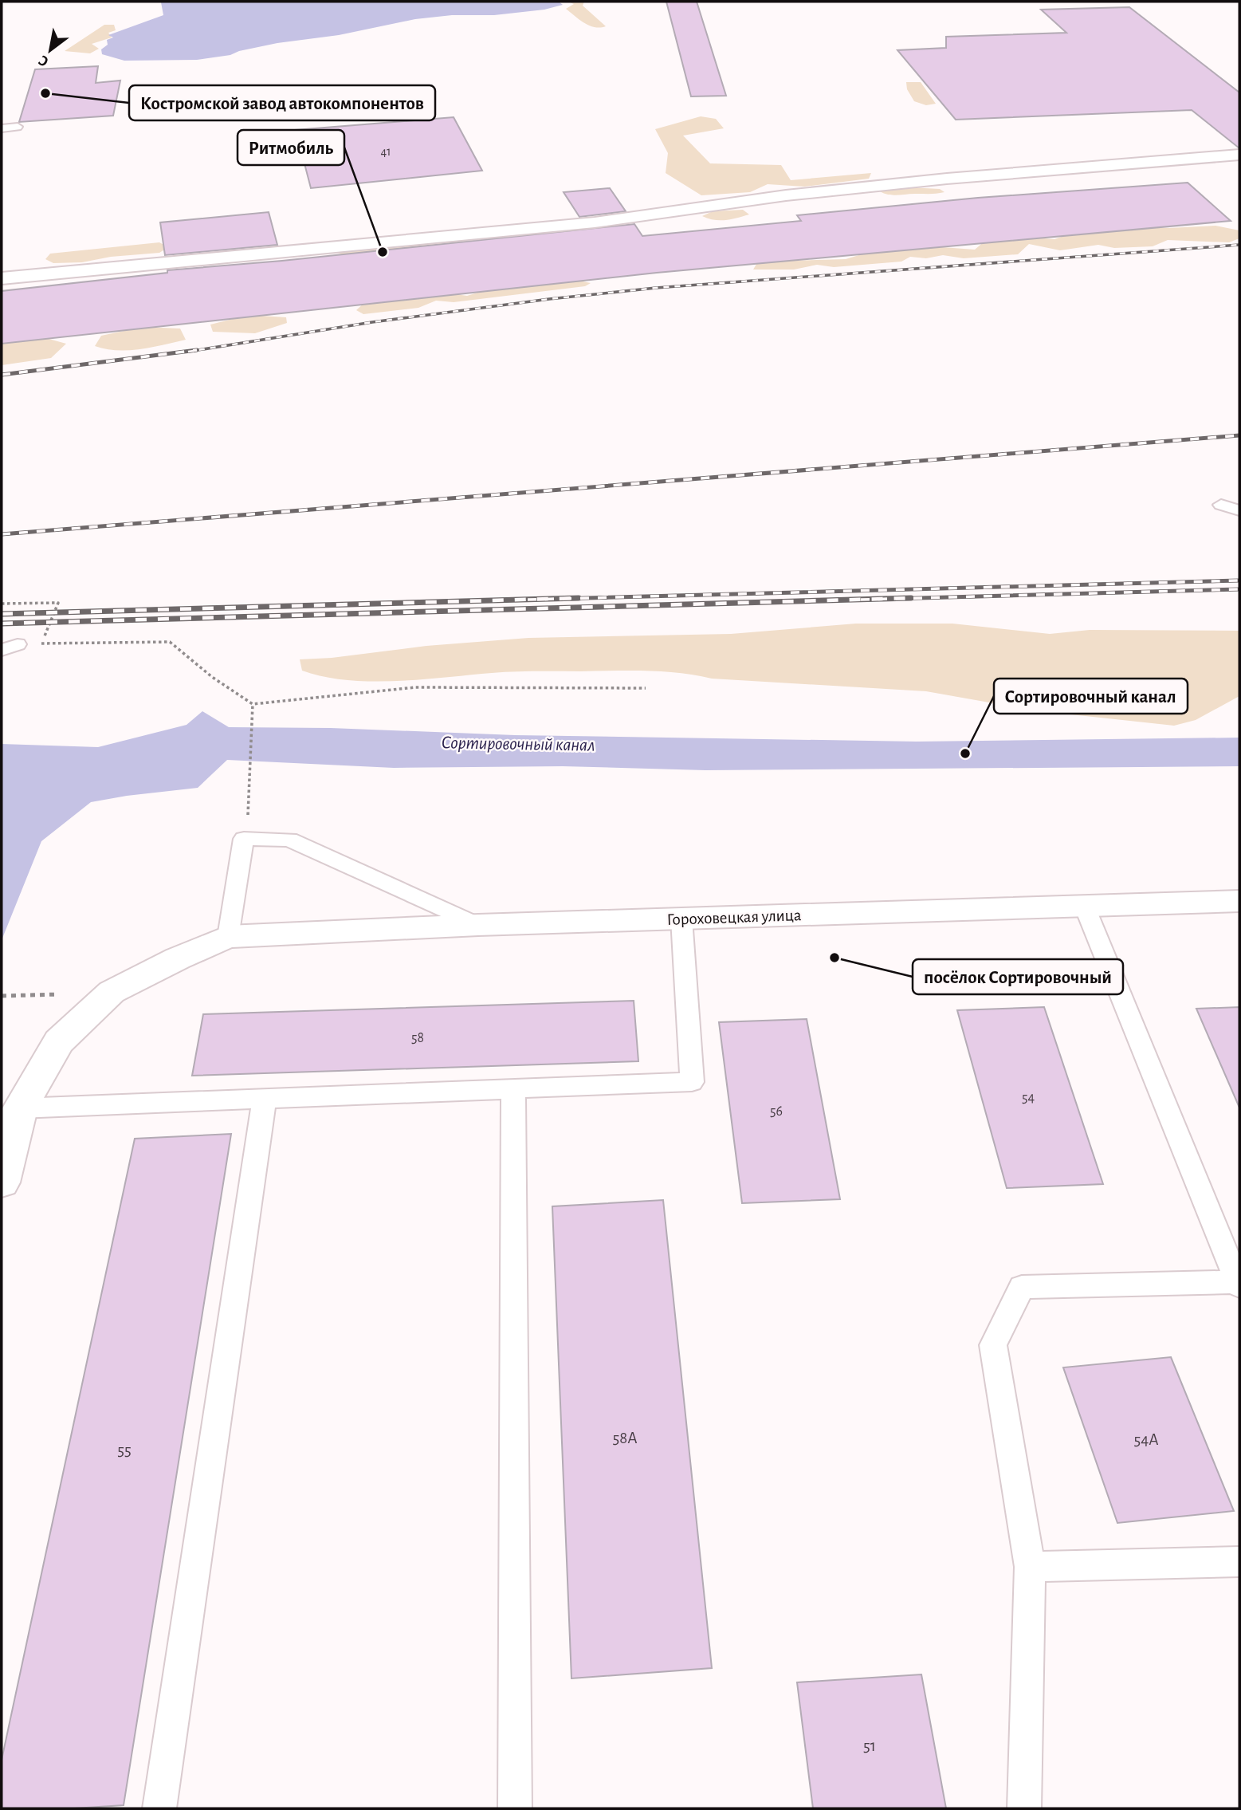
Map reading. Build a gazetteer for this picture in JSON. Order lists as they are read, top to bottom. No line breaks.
{"streets":{"street":["Гороховецкая улица"]},"water":["Сортировочный канал"],"places":["Костромской завод автокомпонентов","Ритмобиль","Сортировочный канал","посёлок Сортировочный"],"house_numbers":["41","58","54","56","58А","54А","55","51"],"north":"bottom left"}
